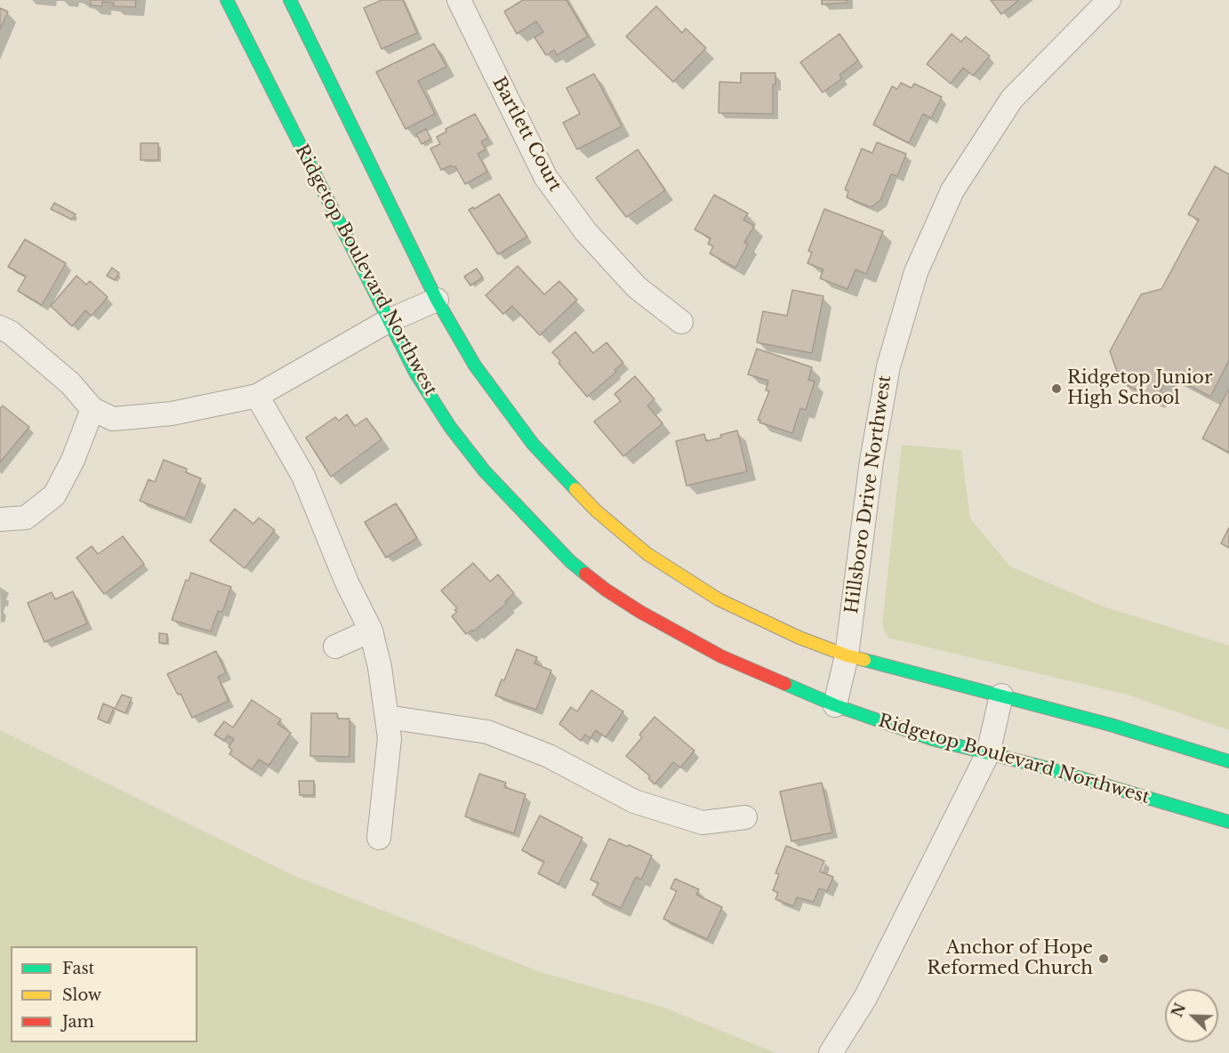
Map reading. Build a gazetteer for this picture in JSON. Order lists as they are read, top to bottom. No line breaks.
{"streets":{"main road":["Ridgetop Boulevard Northwest"],"street":["Bartlett Court","Hillsboro Drive Northwest"]},"crossings":[["Ridgetop Boulevard Northwest","Hillsboro Drive Northwest"]],"places":["Ridgetop Junior High School","Anchor of Hope Reformed Church"],"legend":["Fast","Slow","Jam"],"north":"top left"}
